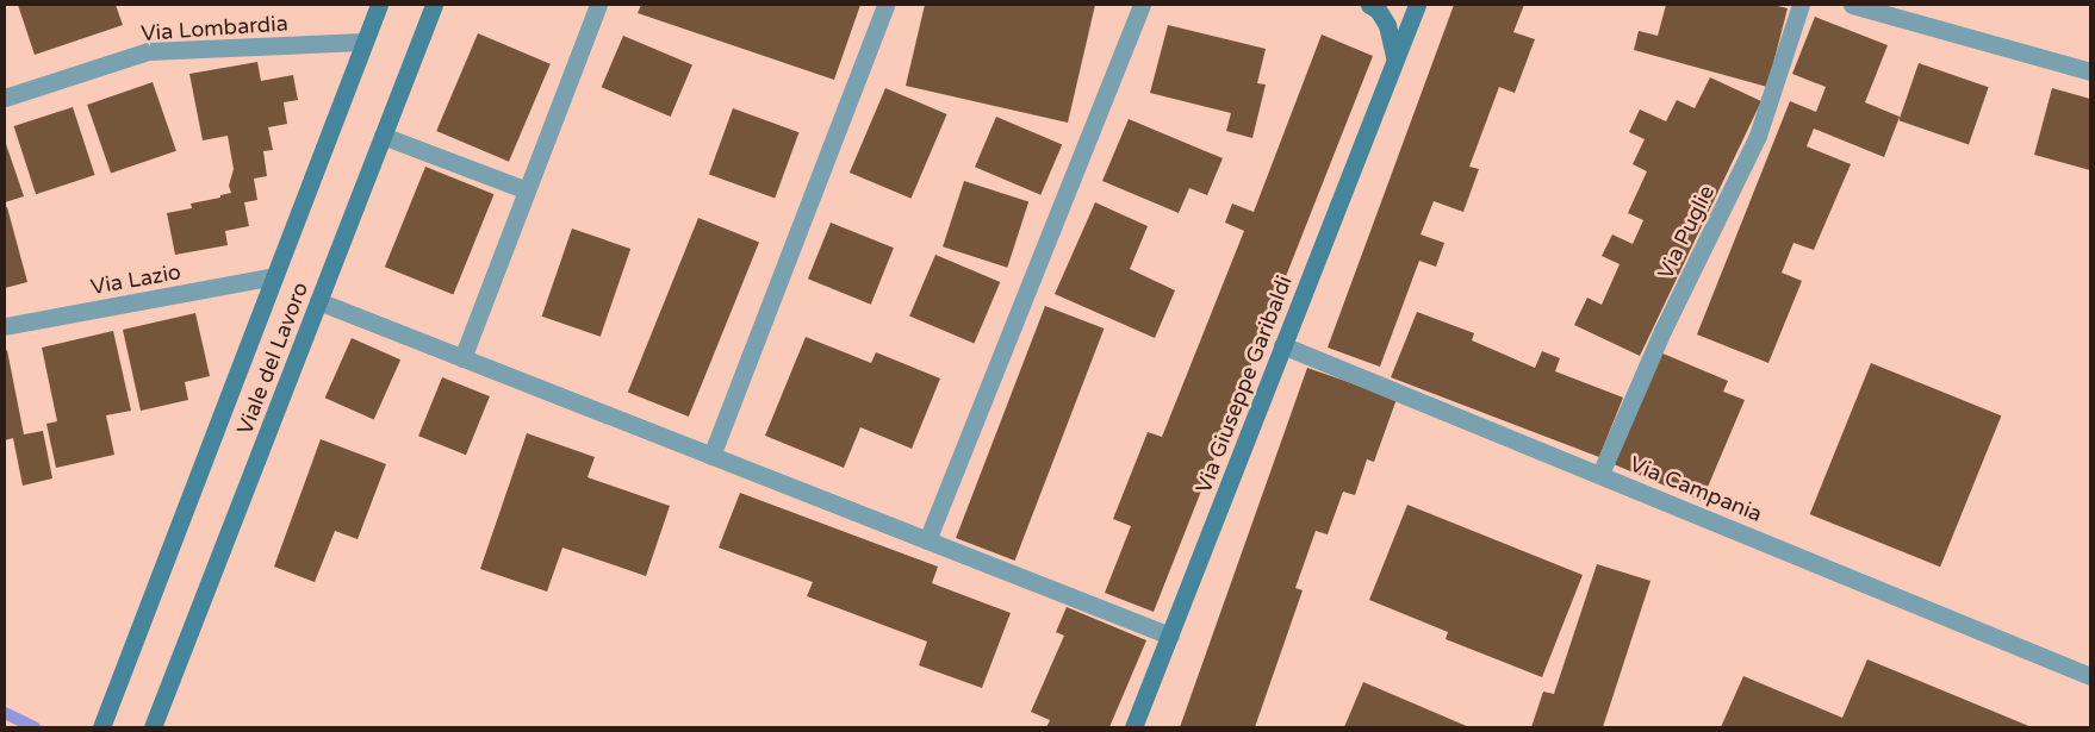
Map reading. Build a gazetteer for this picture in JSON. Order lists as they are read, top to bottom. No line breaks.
{"streets":{"main road":["Viale del Lavoro","Via Giuseppe Garibaldi"],"street":["Via Lombardia","Via Puglie","Via Lazio","Via Campania"]},"crossings":[["Via Lombardia","Viale del Lavoro"],["Via Puglie","Via Campania"],["Via Lazio","Viale del Lavoro"],["Via Giuseppe Garibaldi","Via Campania"]]}
